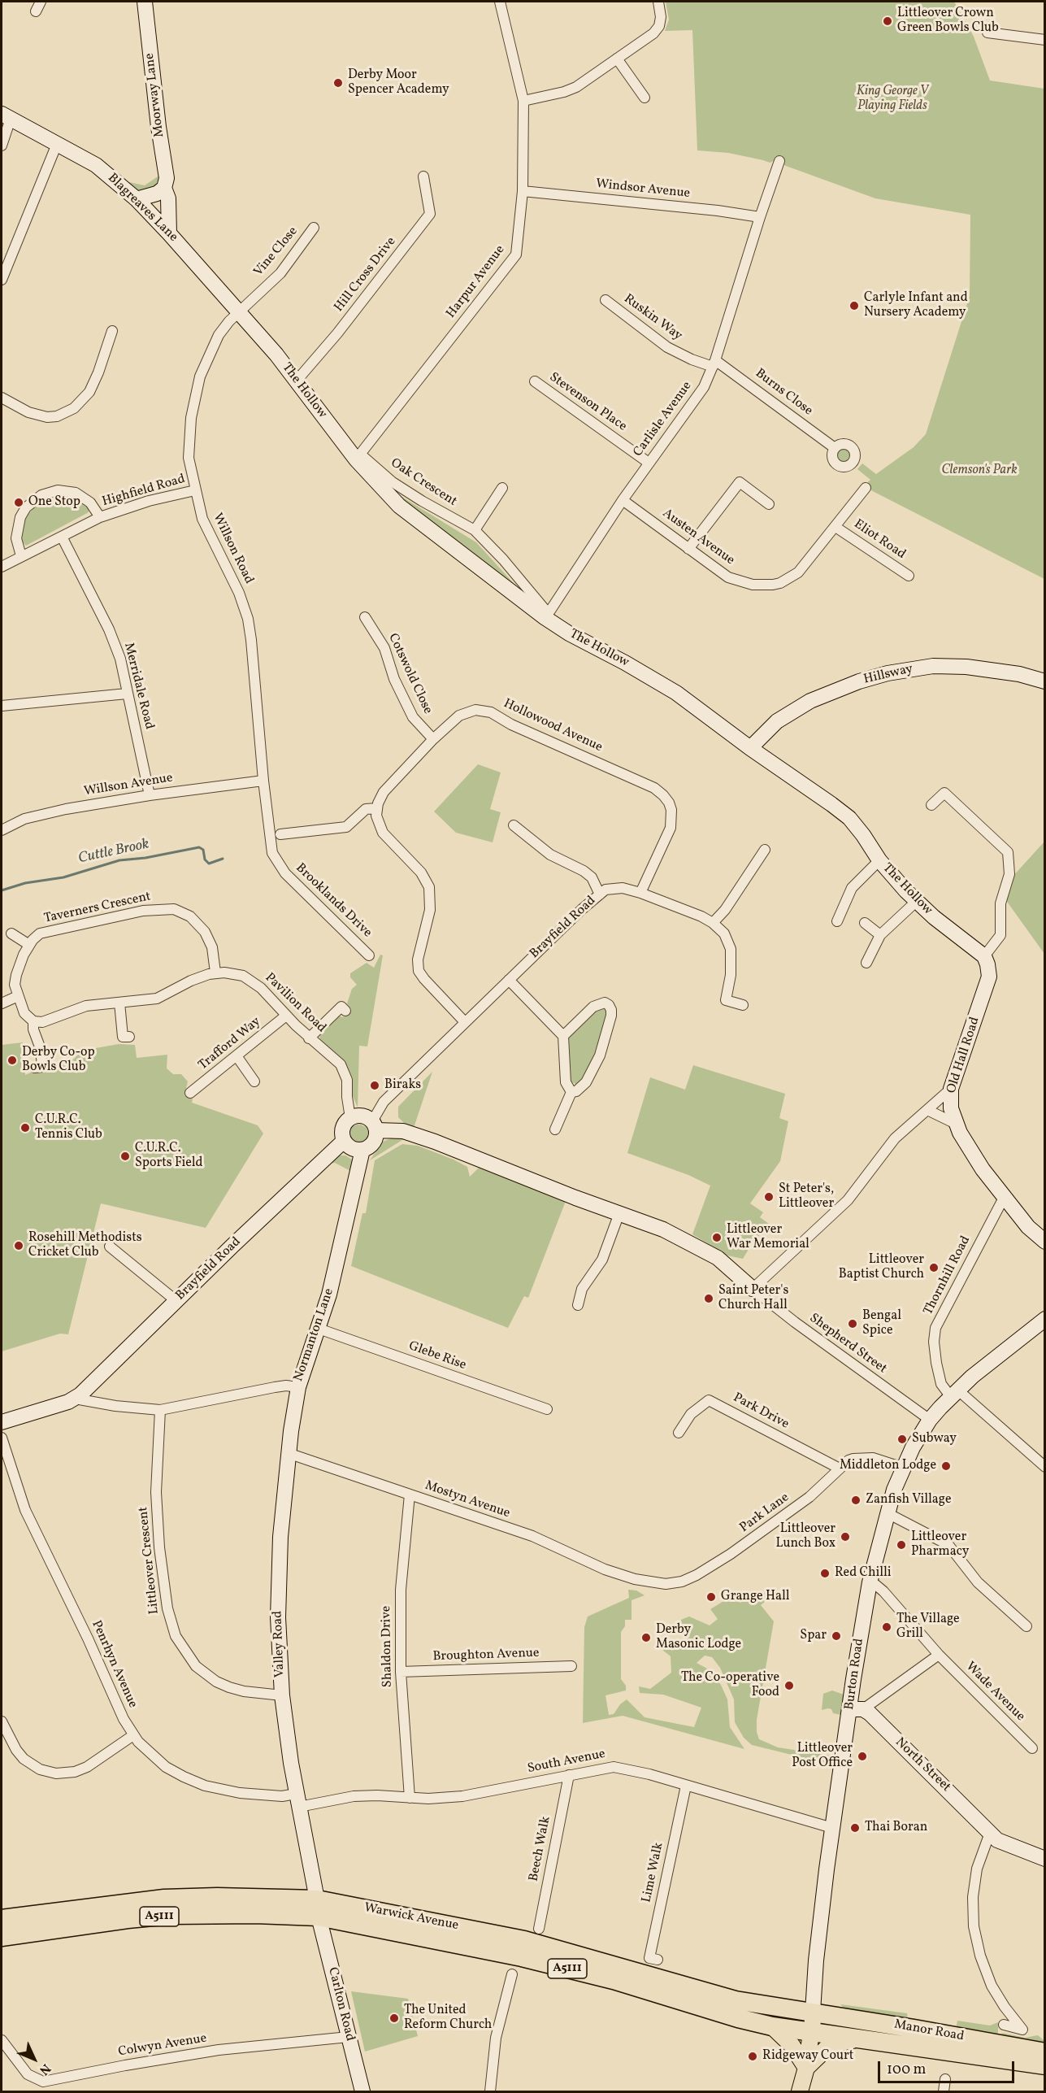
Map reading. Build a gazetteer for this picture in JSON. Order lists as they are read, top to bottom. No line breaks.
{"streets":{"highway":["A5111","Warwick Avenue","Manor Road"],"main road":["Burton Road"],"street":["Moorway Lane","Windsor Avenue","Blagreaves Lane","Vine Close","Hill Cross Drive","Harpur Avenue","Ruskin Way","The Hollow","Burns Close","Stevenson Place","Carlisle Avenue","Oak Crescent","Highfield Road","Austen Avenue","Eliot Road","Willson Road","Cotswold Close","Hillsway","Merridale Road","Hollowood Avenue","Willson Avenue","Brooklands Drive","Taverners Crescent","Brayfield Road","Pavilion Road","Trafford Way","Old Hall Road","Thornhill Road","Normanton Lane","Shepherd Street","Glebe Rise","Park Drive","Mostyn Avenue","Park Lane","Littleover Crescent","Valley Road","Shaldon Drive","Broughton Avenue","Penrhyn Avenue","Wade Avenue","South Avenue","North Street","Beech Walk","Lime Walk","Carlton Road","Colwyn Avenue"]},"crossings":[["Moorway Lane","Blagreaves Lane"],["Windsor Avenue","Harpur Avenue"],["Windsor Avenue","Carlisle Avenue"],["Blagreaves Lane","Vine Close"],["Blagreaves Lane","The Hollow"],["Blagreaves Lane","Willson Road"],["Vine Close","The Hollow"],["Vine Close","Willson Road"],["Hill Cross Drive","The Hollow"],["Harpur Avenue","The Hollow"],["Harpur Avenue","Oak Crescent"],["Ruskin Way","Burns Close"],["Ruskin Way","Carlisle Avenue"],["The Hollow","Carlisle Avenue"],["The Hollow","Oak Crescent"],["The Hollow","Willson Road"],["The Hollow","Hillsway"],["The Hollow","Old Hall Road"],["Burns Close","Carlisle Avenue"],["Stevenson Place","Carlisle Avenue"],["Carlisle Avenue","Oak Crescent"],["Carlisle Avenue","Austen Avenue"],["Highfield Road","Willson Road"],["Highfield Road","Merridale Road"],["Austen Avenue","Eliot Road"],["Willson Road","Willson Avenue"],["Willson Road","Brooklands Drive"],["Cotswold Close","Hollowood Avenue"],["Merridale Road","Willson Avenue"],["Hollowood Avenue","Brayfield Road"],["Willson Avenue","Brooklands Drive"],["Taverners Crescent","Pavilion Road"],["Brayfield Road","Pavilion Road"],["Brayfield Road","Normanton Lane"],["Pavilion Road","Trafford Way"],["Pavilion Road","Normanton Lane"],["Old Hall Road","Thornhill Road"],["Thornhill Road","Burton Road"],["Normanton Lane","Glebe Rise"],["Normanton Lane","Littleover Crescent"],["Normanton Lane","Valley Road"],["Shepherd Street","Burton Road"],["Park Drive","Park Lane"],["Mostyn Avenue","Park Lane"],["Mostyn Avenue","Valley Road"],["Mostyn Avenue","Shaldon Drive"],["Park Lane","Burton Road"],["Littleover Crescent","Valley Road"],["Valley Road","Penrhyn Avenue"],["Valley Road","South Avenue"],["Valley Road","Warwick Avenue"],["Valley Road","Carlton Road"],["Shaldon Drive","Broughton Avenue"],["Shaldon Drive","South Avenue"],["Penrhyn Avenue","South Avenue"],["Burton Road","Wade Avenue"],["Burton Road","South Avenue"],["Burton Road","North Street"],["Burton Road","A5111"],["Burton Road","Warwick Avenue"],["Burton Road","Manor Road"],["South Avenue","Beech Walk"],["South Avenue","Lime Walk"],["A5111","Warwick Avenue"],["A5111","Manor Road"],["Warwick Avenue","Carlton Road"],["Warwick Avenue","Manor Road"],["Carlton Road","Colwyn Avenue"]],"water":["Cuttle Brook"],"parks":["King George V Playing Fields","Clemson's Park"],"places":["Littleover Crown Green Bowls Club","Derby Moor Spencer Academy","Carlyle Infant and Nursery Academy","One Stop","Derby Co-op Bowls Club","Biraks","C.U.R.C. Tennis Club","C.U.R.C. Sports Field","St Peter's, Littleover","Littleover War Memorial","Rosehill Methodists Cricket Club","Littleover Baptist Church","Saint Peter's Church Hall","Bengal Spice","Subway","Middleton Lodge","Zanfish Village","Littleover Lunch Box","Littleover Pharmacy","Red Chilli","Grange Hall","The Village Grill","Spar","Derby Masonic Lodge","The Co-operative Food","Littleover Post Office","Thai Boran","The United Reform Church","Ridgeway Court"],"scale_bar":"100 m","north":"bottom right"}
